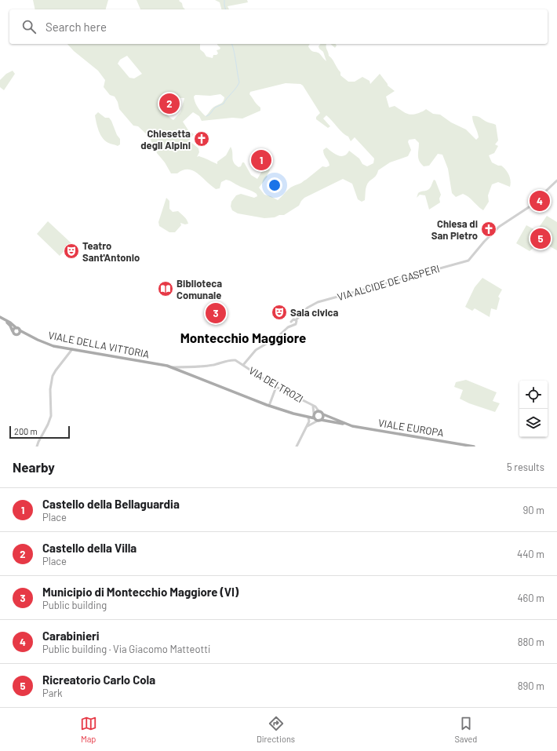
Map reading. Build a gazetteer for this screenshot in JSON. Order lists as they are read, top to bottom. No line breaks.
{"streets":{"main road":["VIALE DELLA VITTORIA","VIALE EUROPA"],"street":["VIA ALCIDE DE GASPERI","VIA DEI TROZI"]},"crossings":[["VIA ALCIDE DE GASPERI","VIA DEI TROZI"],["VIALE DELLA VITTORIA","VIA DEI TROZI"],["VIALE DELLA VITTORIA","VIALE EUROPA"],["VIA DEI TROZI","VIALE EUROPA"]],"districts":["Montecchio Maggiore"],"places":{"church":["Chiesetta degli Alpini","Chiesa di San Pietro"],"theatre":["Teatro Sant'Antonio","Sala civica"],"library":["Biblioteca Comunale"]},"scale_bar":"200 m","page":{"search":"Search here","pins":["2","1","4","5","3"],"scale":"200 m","heading":["Nearby","5 results"],"list":[{"mark":"1","name":"Castello della Bellaguardia","note":"Place","value":"90 m"},{"mark":"2","name":"Castello della Villa","note":"Place","value":"440 m"},{"mark":"3","name":"Municipio di Montecchio Maggiore (VI)","note":"Public building","value":"460 m"},{"mark":"4","name":"Carabinieri","note":"Public building · Via Giacomo Matteotti","value":"880 m"},{"mark":"5","name":"Ricreatorio Carlo Cola","note":"Park","value":"890 m"}],"nav":["Map","Directions","Saved"]}}
